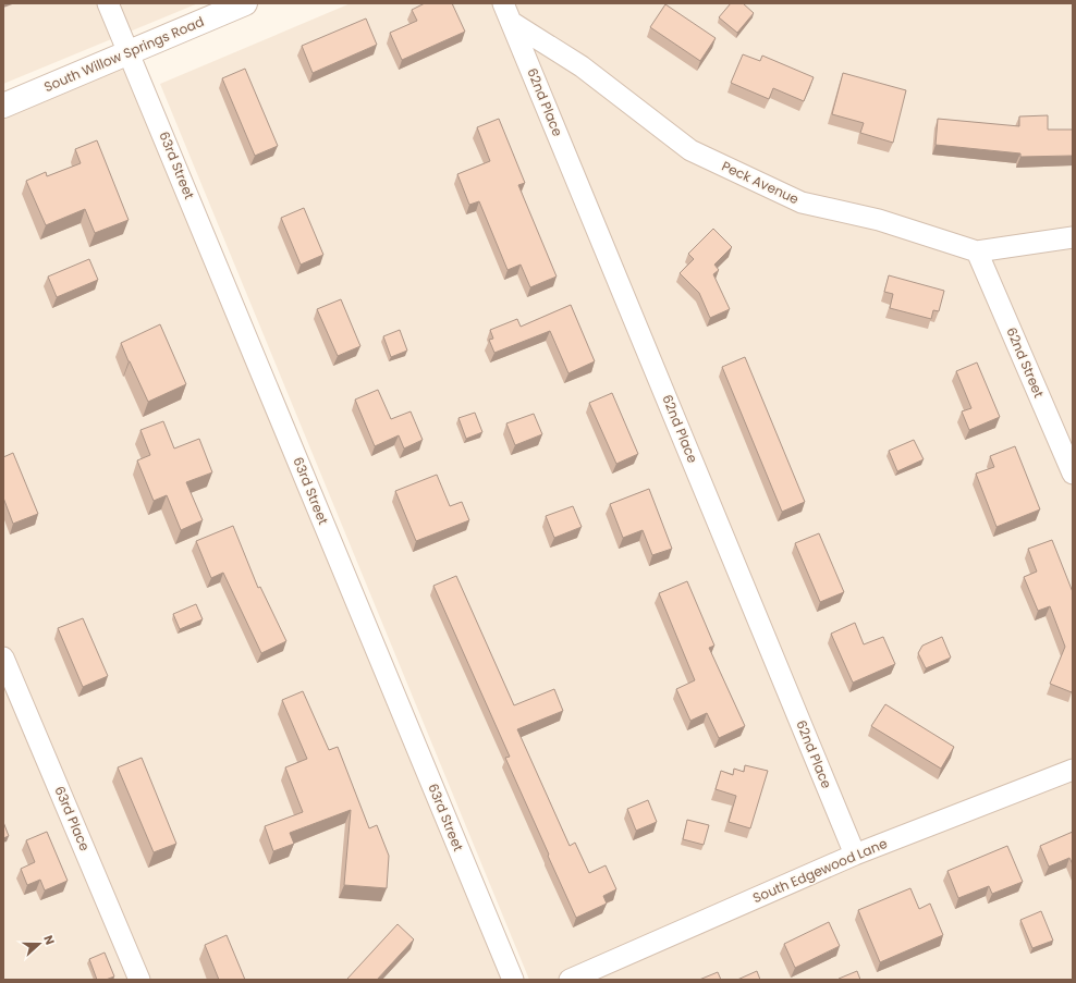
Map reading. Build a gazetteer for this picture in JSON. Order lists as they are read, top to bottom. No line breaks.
{"streets":{"street":["South Willow Springs Road","62nd Place","63rd Street","Peck Avenue","62nd Street","63rd Place","South Edgewood Lane"]},"crossings":[["South Willow Springs Road","63rd Street"],["62nd Place","Peck Avenue"],["62nd Place","South Edgewood Lane"],["Peck Avenue","62nd Street"]],"north":"right"}
